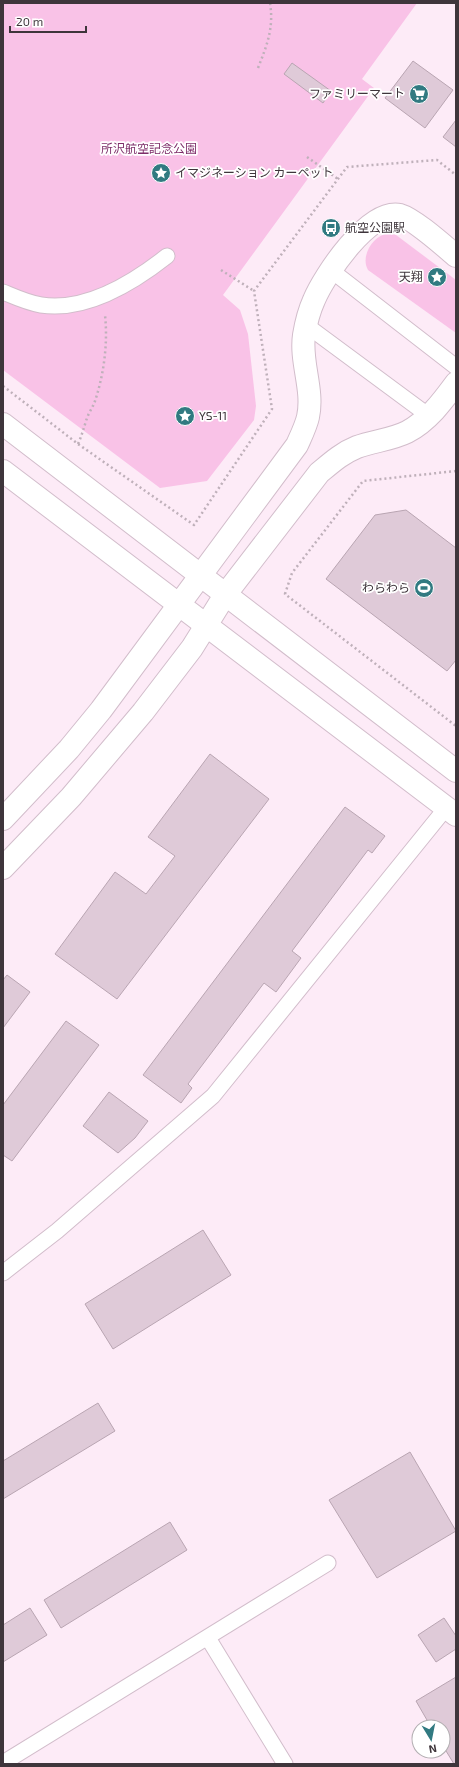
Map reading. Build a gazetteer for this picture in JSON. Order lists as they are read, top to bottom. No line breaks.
{"parks":["所沢航空記念公園"],"places":{"supermarket":["ファミリーマート"],"place":["イマジネーション カーペット","天翔","YS-11"],"bus stop":["航空公園駅"],"sports":["わらわら"]},"scale_bar":"20 m","north":"bottom"}
